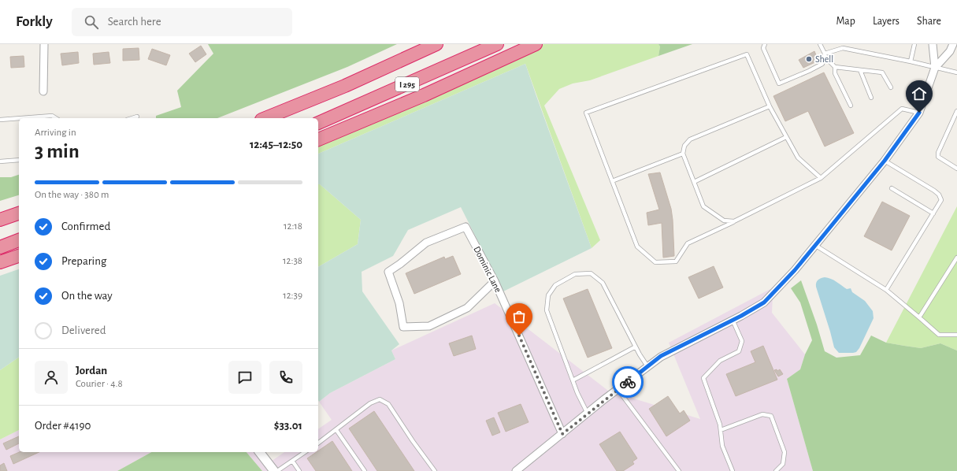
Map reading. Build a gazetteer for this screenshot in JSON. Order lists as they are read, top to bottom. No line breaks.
{"streets":{"highway":["I 295"],"street":["Dominic Lane"]},"places":["Shell"],"page":{"header":"Forkly","search":"Search here","nav":["Map","Layers","Share"],"heading":["3 min","Arriving in","12:45–12:50"],"panel":["Jordan","Courier · 4.8","Order #4190","$33.01"],"bar":"On the way · 380 m","list":[["Confirmed","12:18"],["Preparing","12:38"],["On the way","12:39"],"Delivered"]}}
